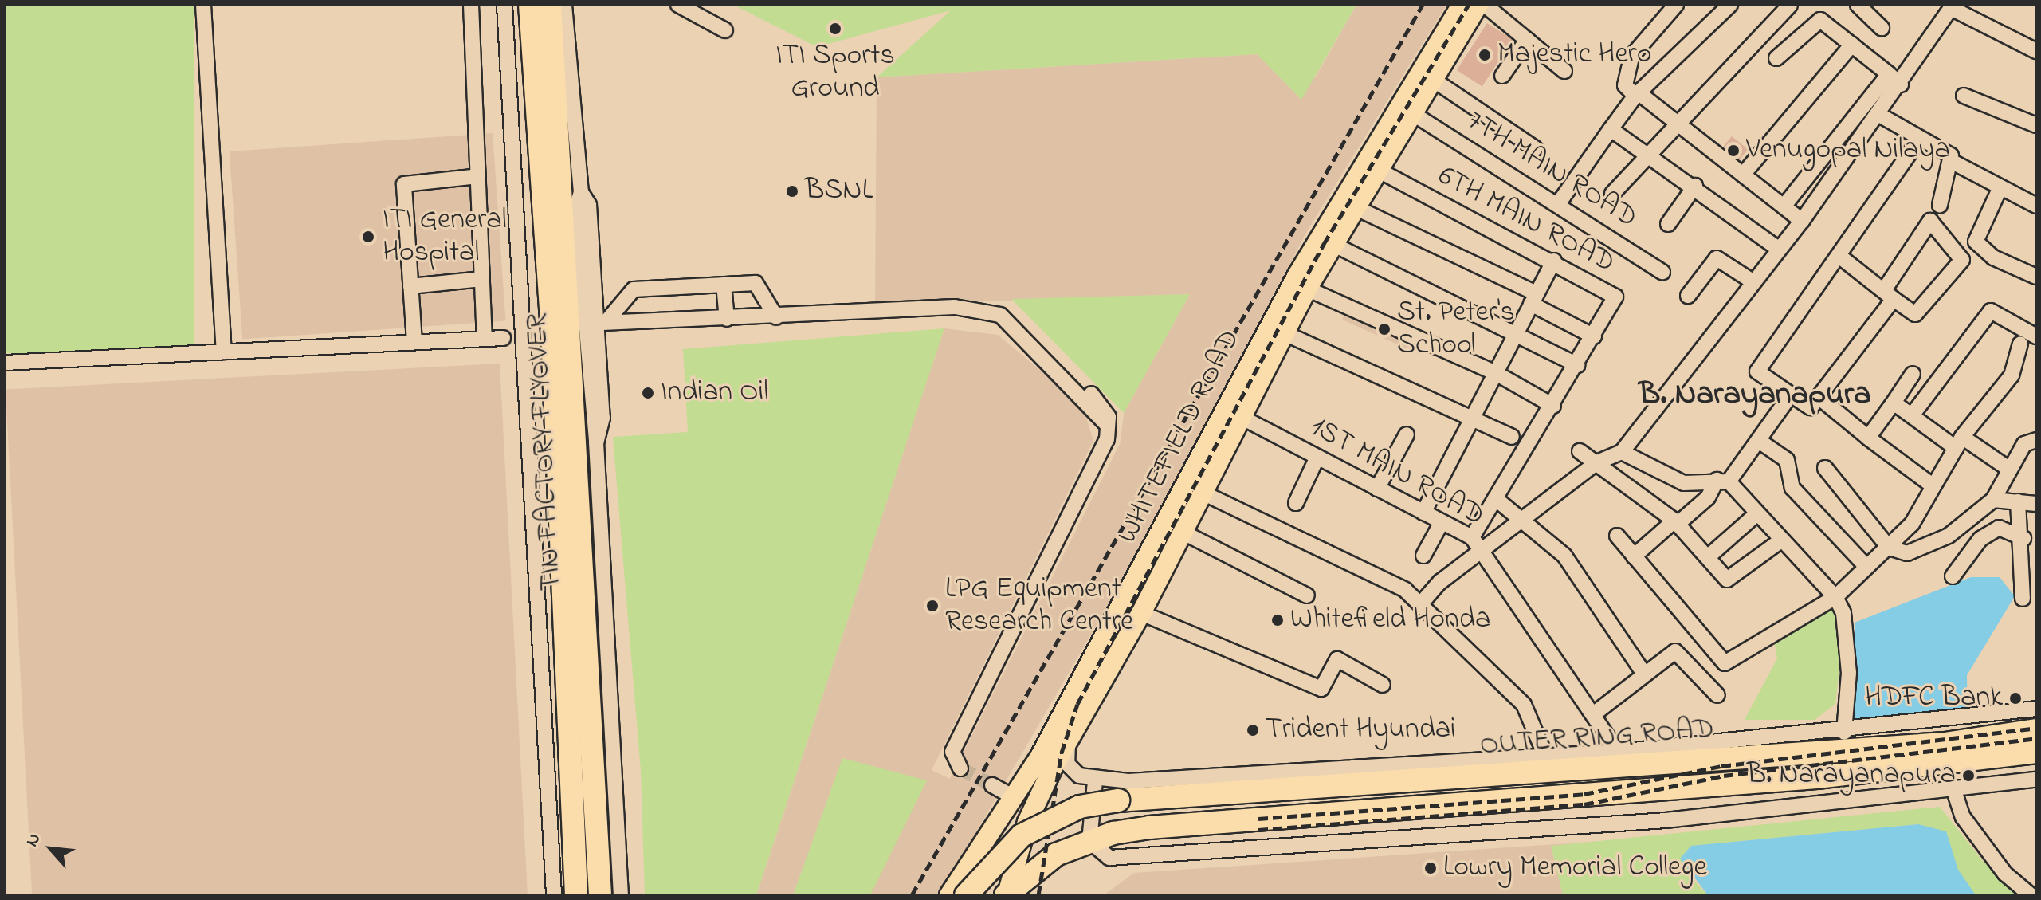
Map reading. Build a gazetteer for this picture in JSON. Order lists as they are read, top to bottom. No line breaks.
{"streets":{"highway":["TIN FACTORY FLYOVER","OUTER RING ROAD"],"main road":["WHITEFIELD ROAD"],"street":["7TH MAIN ROAD","6TH MAIN ROAD","1ST MAIN ROAD"]},"crossings":[["7TH MAIN ROAD","WHITEFIELD ROAD"],["6TH MAIN ROAD","WHITEFIELD ROAD"],["6TH MAIN ROAD","1ST MAIN ROAD"],["WHITEFIELD ROAD","1ST MAIN ROAD"],["WHITEFIELD ROAD","OUTER RING ROAD"]],"districts":["B. Narayanapura"],"places":["ITI Sports Ground","Majestic Hero","Venugopal Nilaya","BSNL","ITI General Hospital","St. Peter's School","Indian Oil","LPG Equipment Research Centre","Whitefield Honda","HDFC Bank","Trident Hyundai","B. Narayanapura","Lowry Memorial College"],"north":"top left"}
